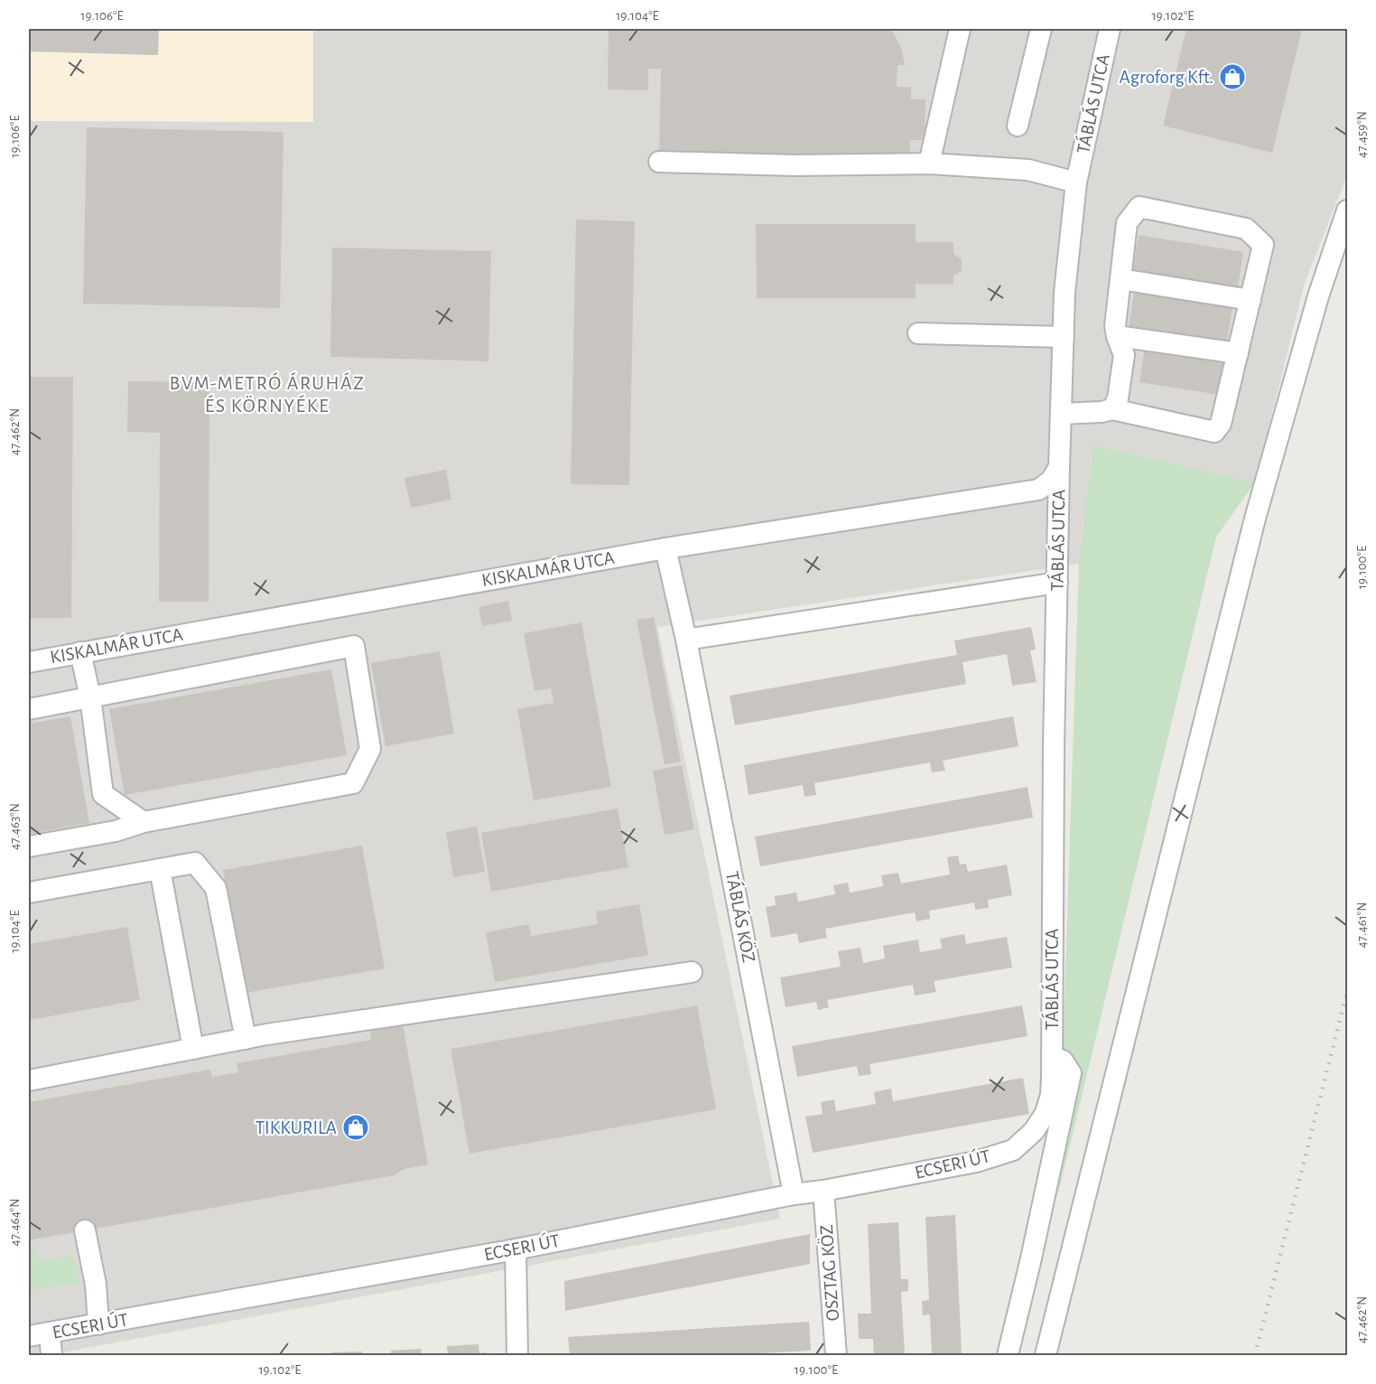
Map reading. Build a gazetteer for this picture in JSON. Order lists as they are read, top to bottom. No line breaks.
{"streets":{"street":["TÁBLÁS UTCA","KISKALMÁR UTCA","TÁBLÁS KÖZ","ECSERI ÚT","OSZTAG KÖZ"]},"crossings":[["TÁBLÁS UTCA","KISKALMÁR UTCA"],["TÁBLÁS UTCA","ECSERI ÚT"],["KISKALMÁR UTCA","TÁBLÁS KÖZ"],["TÁBLÁS KÖZ","ECSERI ÚT"],["ECSERI ÚT","OSZTAG KÖZ"]],"districts":["BVM-METRÓ ÁRUHÁZ ÉS KÖRNYÉKE"],"places":{"shop":["Agroforg Kft.","TIKKURILA"]},"coordinates":["19.106°E","19.104°E","19.102°E","47.459°N","47.462°N","19.100°E","47.463°N","47.461°N","47.464°N"]}
